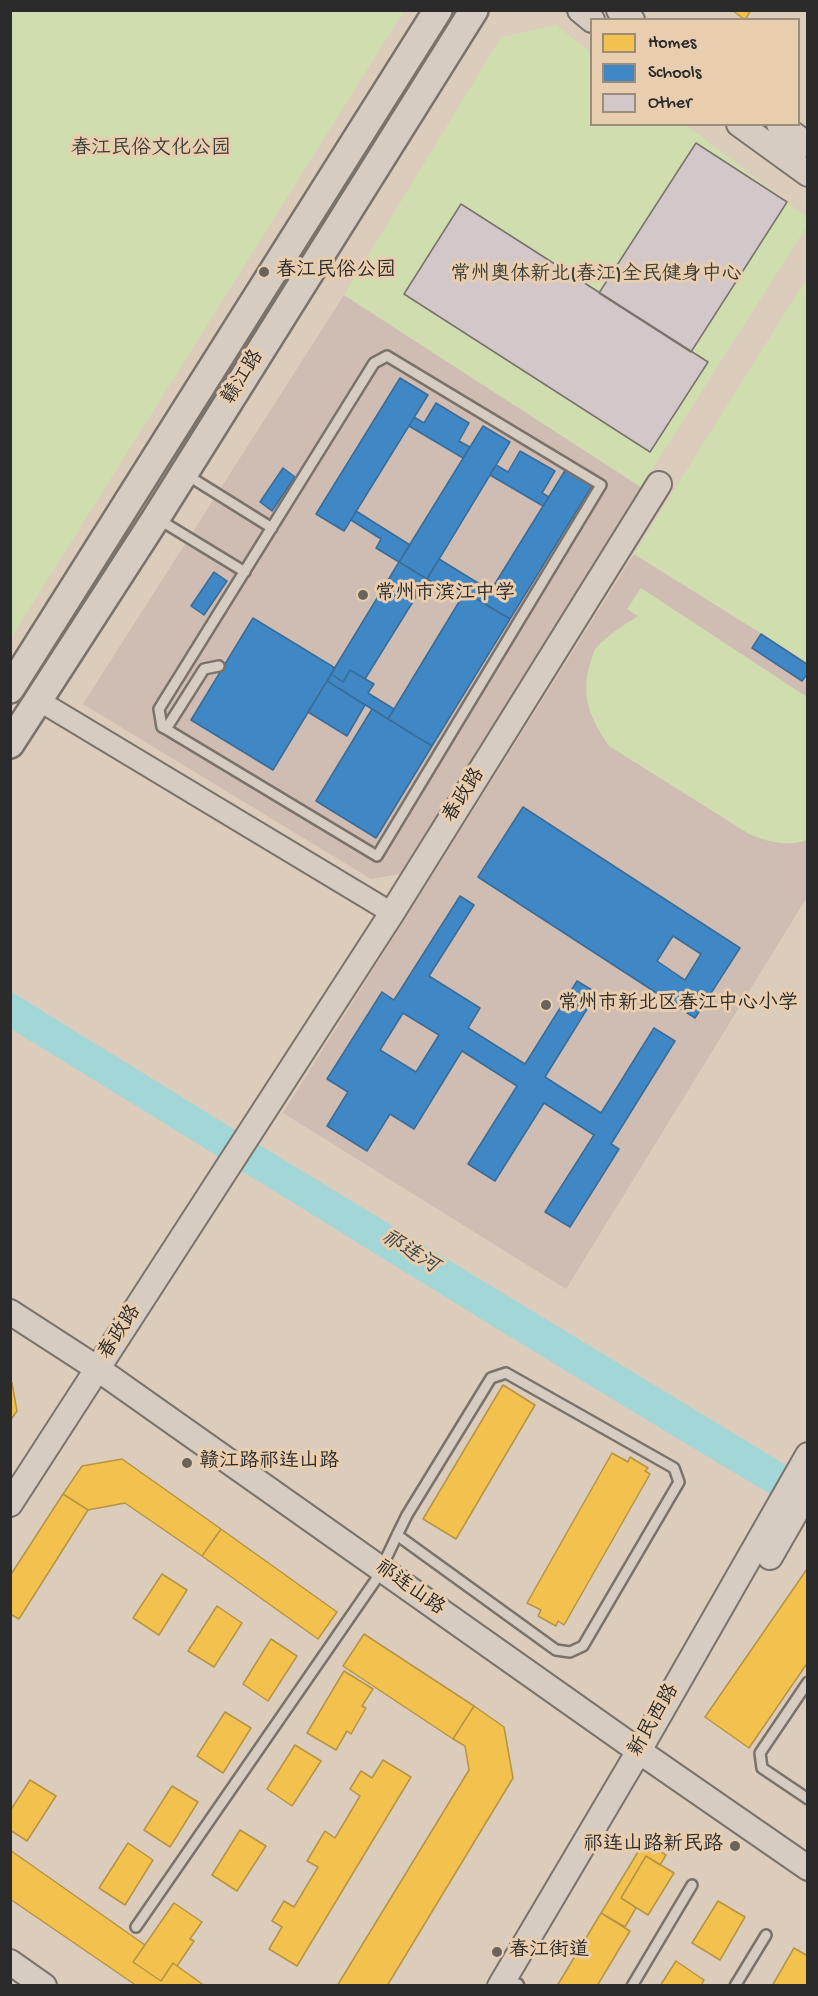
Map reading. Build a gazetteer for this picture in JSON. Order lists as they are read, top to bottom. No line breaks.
{"streets":{"main road":["赣江路"],"street":["春政路","祁连山路","新民西路"]},"crossings":[["春政路","祁连山路"],["祁连山路","新民西路"]],"water":["祁连河"],"parks":["春江民俗文化公园","常州奥体新北(春江)全民健身中心"],"places":["春江民俗公园","常州市滨江中学","常州市新北区春江中心小学","赣江路祁连山路","祁连山路新民路","春江街道"],"legend":["Homes","Schools","Other"]}
